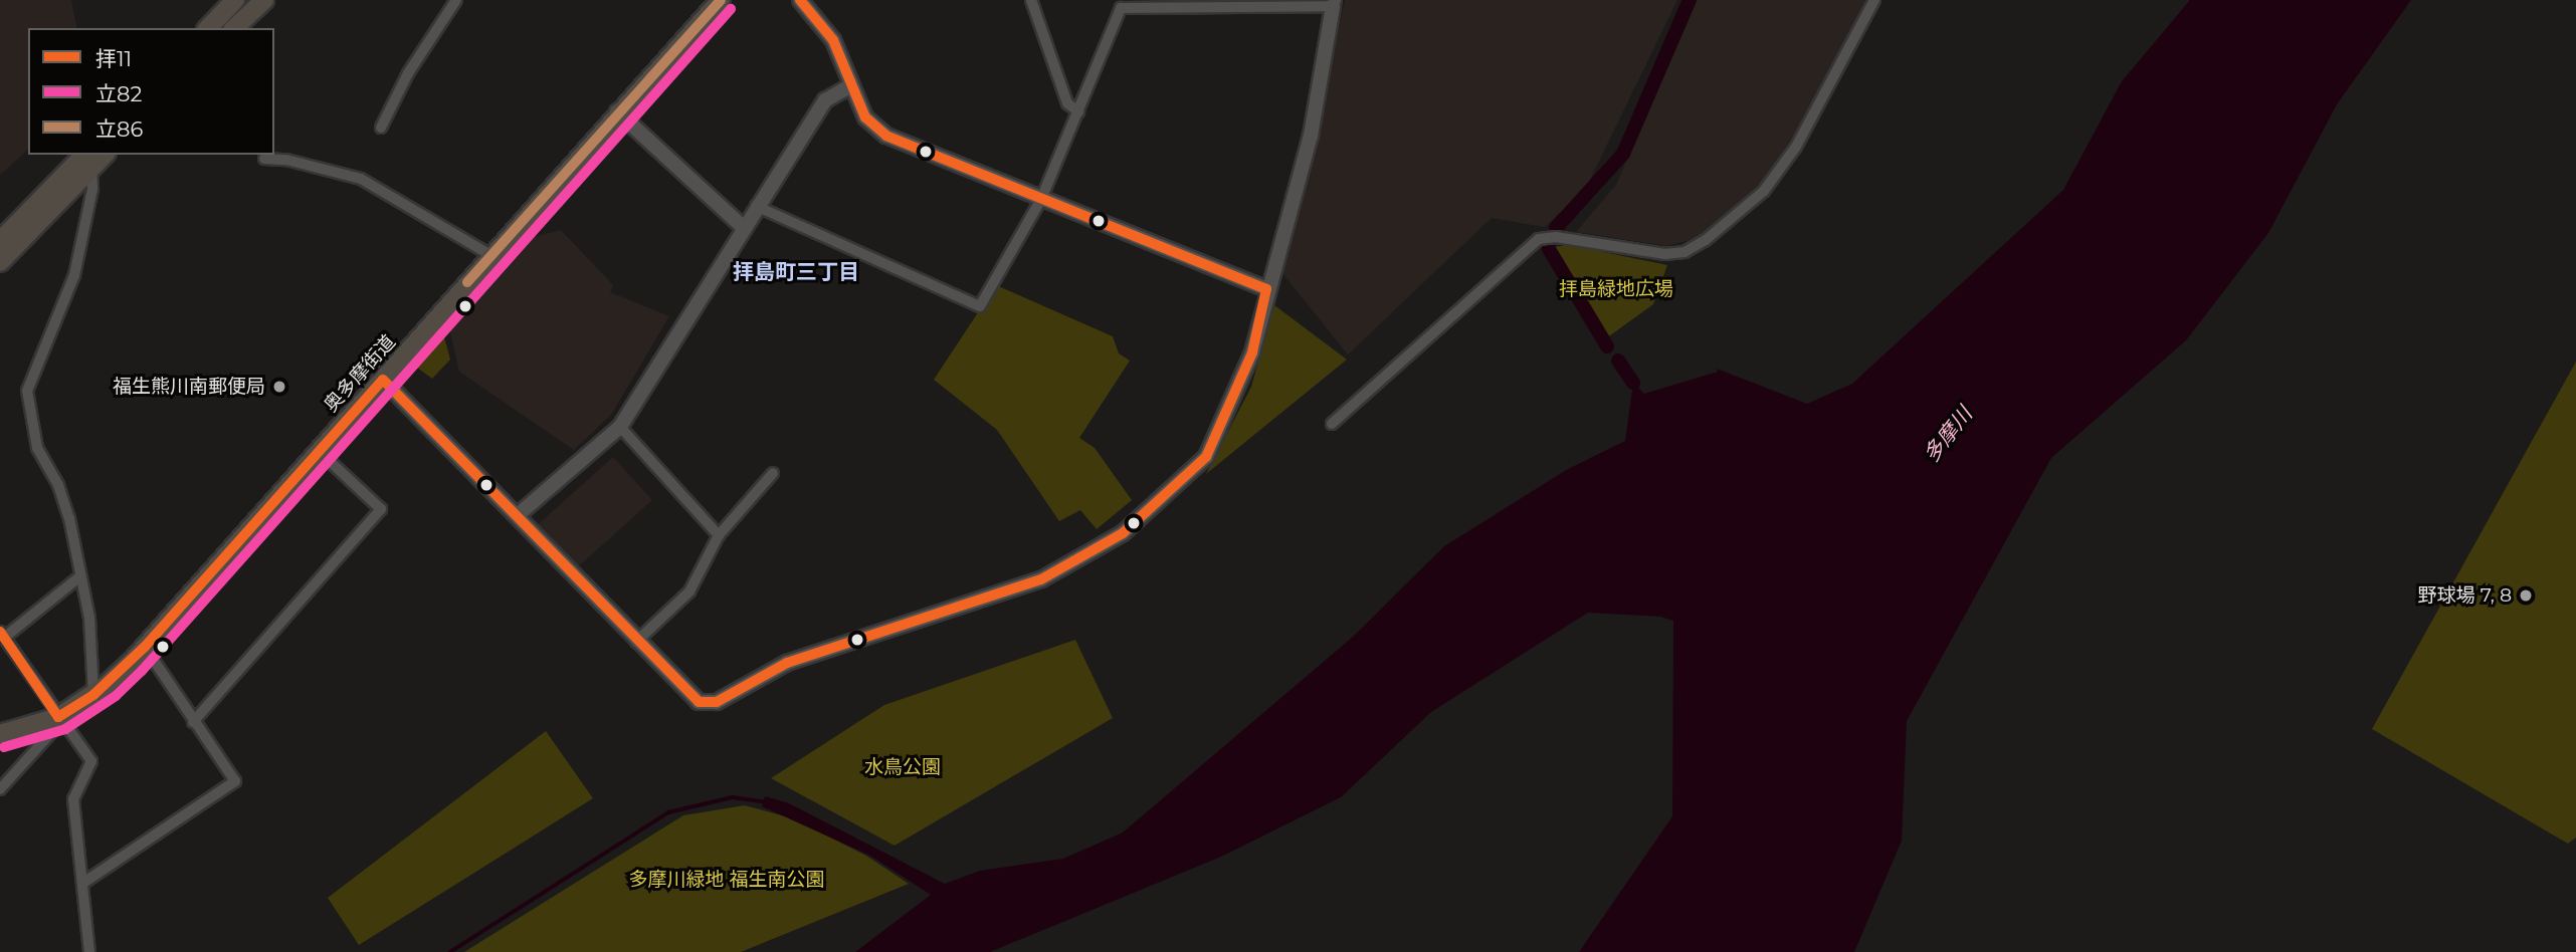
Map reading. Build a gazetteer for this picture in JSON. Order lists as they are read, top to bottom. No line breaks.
{"streets":{"main road":["奥多摩街道"]},"districts":["拝島町三丁目"],"water":["多摩川"],"parks":["拝島緑地広場","水鳥公園","多摩川緑地 福生南公園"],"places":["福生熊川南郵便局","野球場 7, 8"],"lines":["transit line 拝11","transit line 立86","transit line 立82"],"legend":["拝11","立82","立86"]}
